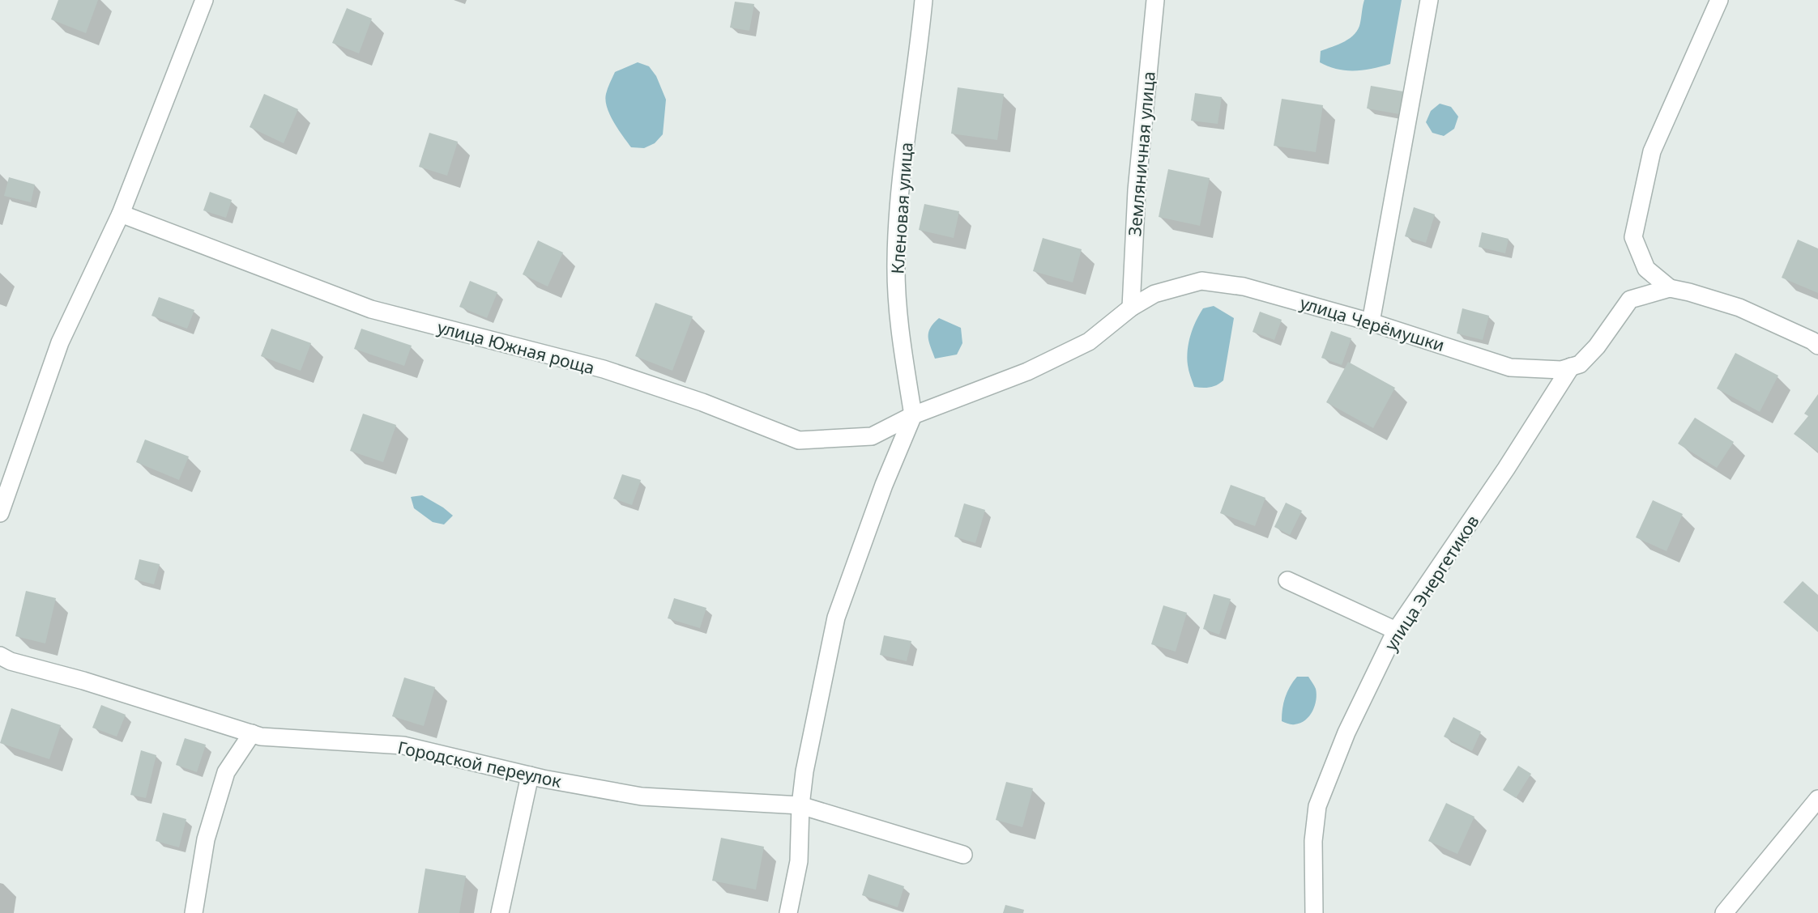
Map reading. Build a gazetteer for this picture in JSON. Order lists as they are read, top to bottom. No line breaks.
{"streets":{"street":["Земляничная улица","Кленовая улица","улица Черёмушки","улица Южная роща","улица Энергетиков","Городской переулок"]},"crossings":[["Земляничная улица","улица Черёмушки"],["Кленовая улица","улица Черёмушки"],["Кленовая улица","улица Южная роща"],["улица Черёмушки","улица Южная роща"],["улица Черёмушки","улица Энергетиков"]]}
